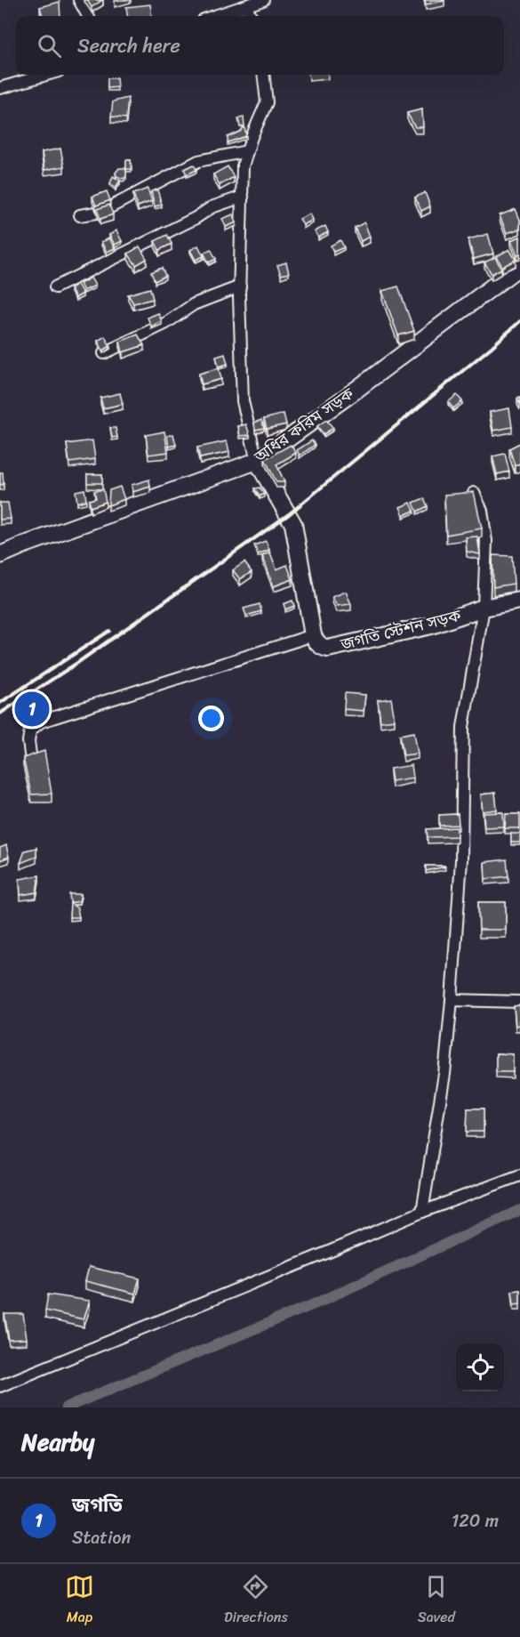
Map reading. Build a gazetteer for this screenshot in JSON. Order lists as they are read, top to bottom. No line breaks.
{"streets":{"main road":["অধির করিম সড়ক","জগতি স্টেশন সড়ক"]},"page":{"search":"Search here","pins":"1","heading":"Nearby","list":[{"mark":"1","name":"জগতি","note":"Station","value":"120 m"}],"nav":["Map","Directions","Saved"]}}
